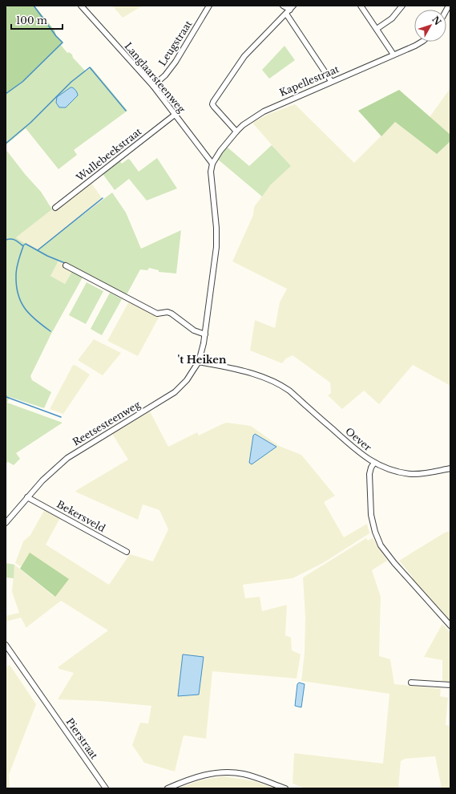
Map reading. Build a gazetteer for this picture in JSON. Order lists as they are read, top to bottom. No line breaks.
{"streets":{"street":["Leugstraat","Langlaarsteenweg","Kapellestraat","Wullebeekstraat","Reetsesteenweg","Oever","Bekersveld","Pierstraat"]},"crossings":[["Leugstraat","Langlaarsteenweg"],["Langlaarsteenweg","Kapellestraat"],["Langlaarsteenweg","Wullebeekstraat"],["Langlaarsteenweg","Reetsesteenweg"],["Kapellestraat","Reetsesteenweg"],["Reetsesteenweg","Oever"],["Reetsesteenweg","Bekersveld"]],"districts":["'t Heiken"],"scale_bar":"100 m","north":"top right"}
